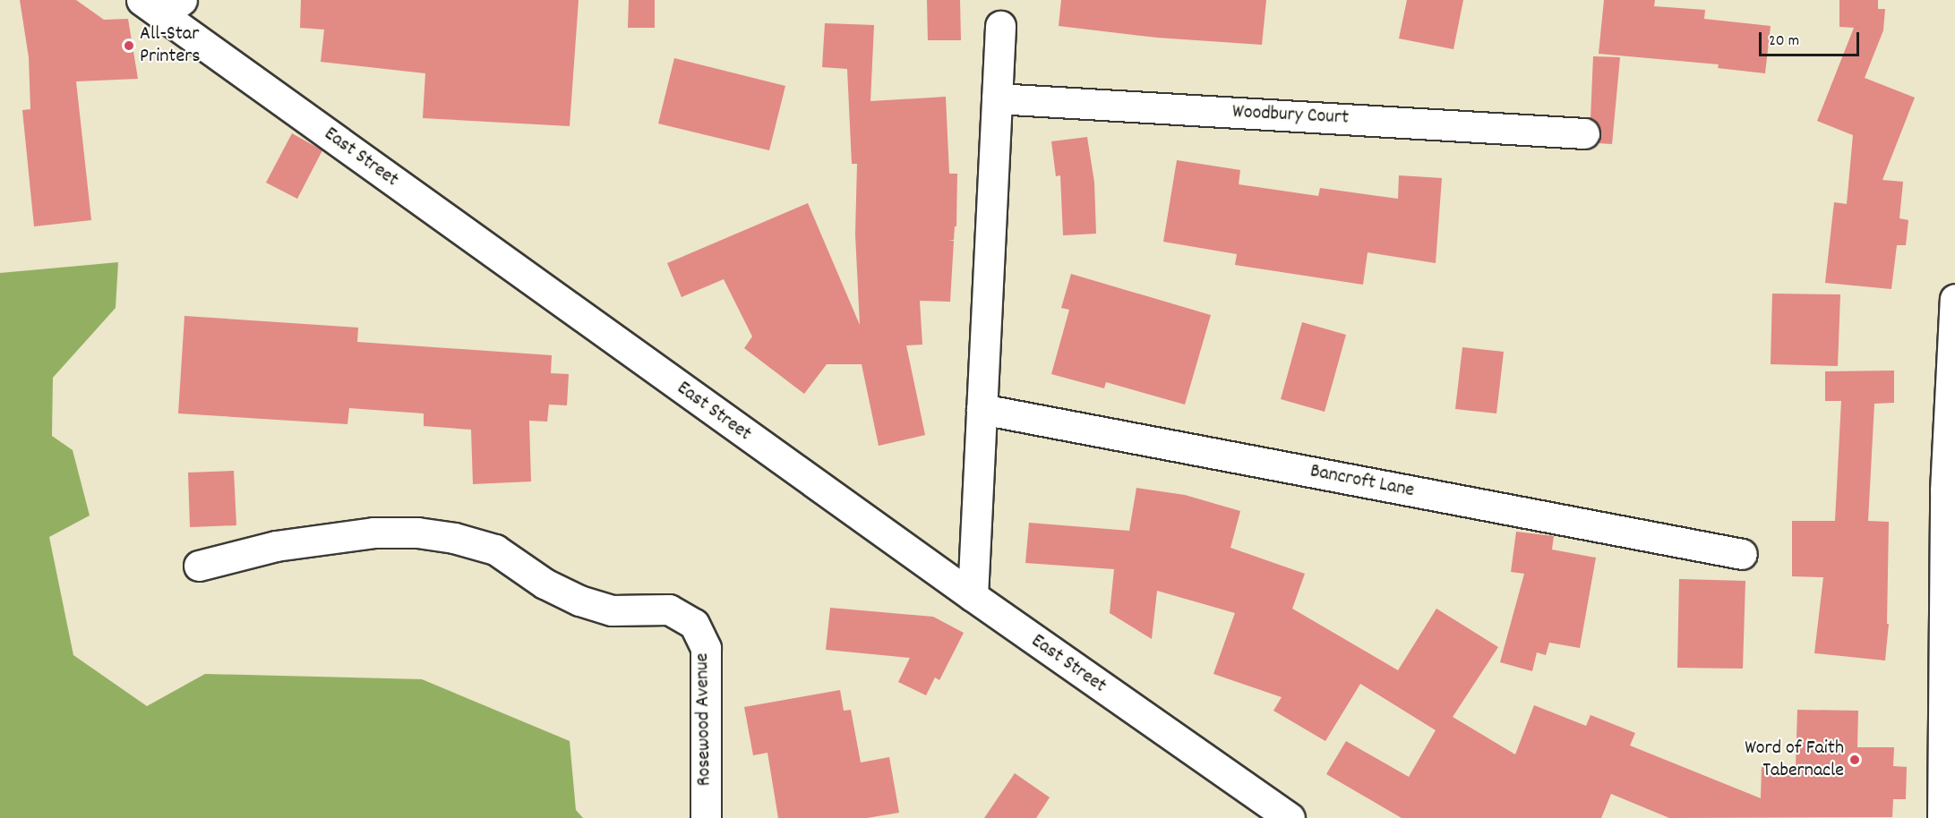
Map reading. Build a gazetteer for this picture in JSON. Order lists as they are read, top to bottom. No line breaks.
{"streets":{"street":["Woodbury Court","East Street","Bancroft Lane","Rosewood Avenue"]},"places":["All-Star Printers","Word of Faith Tabernacle"],"scale_bar":"20 m"}
